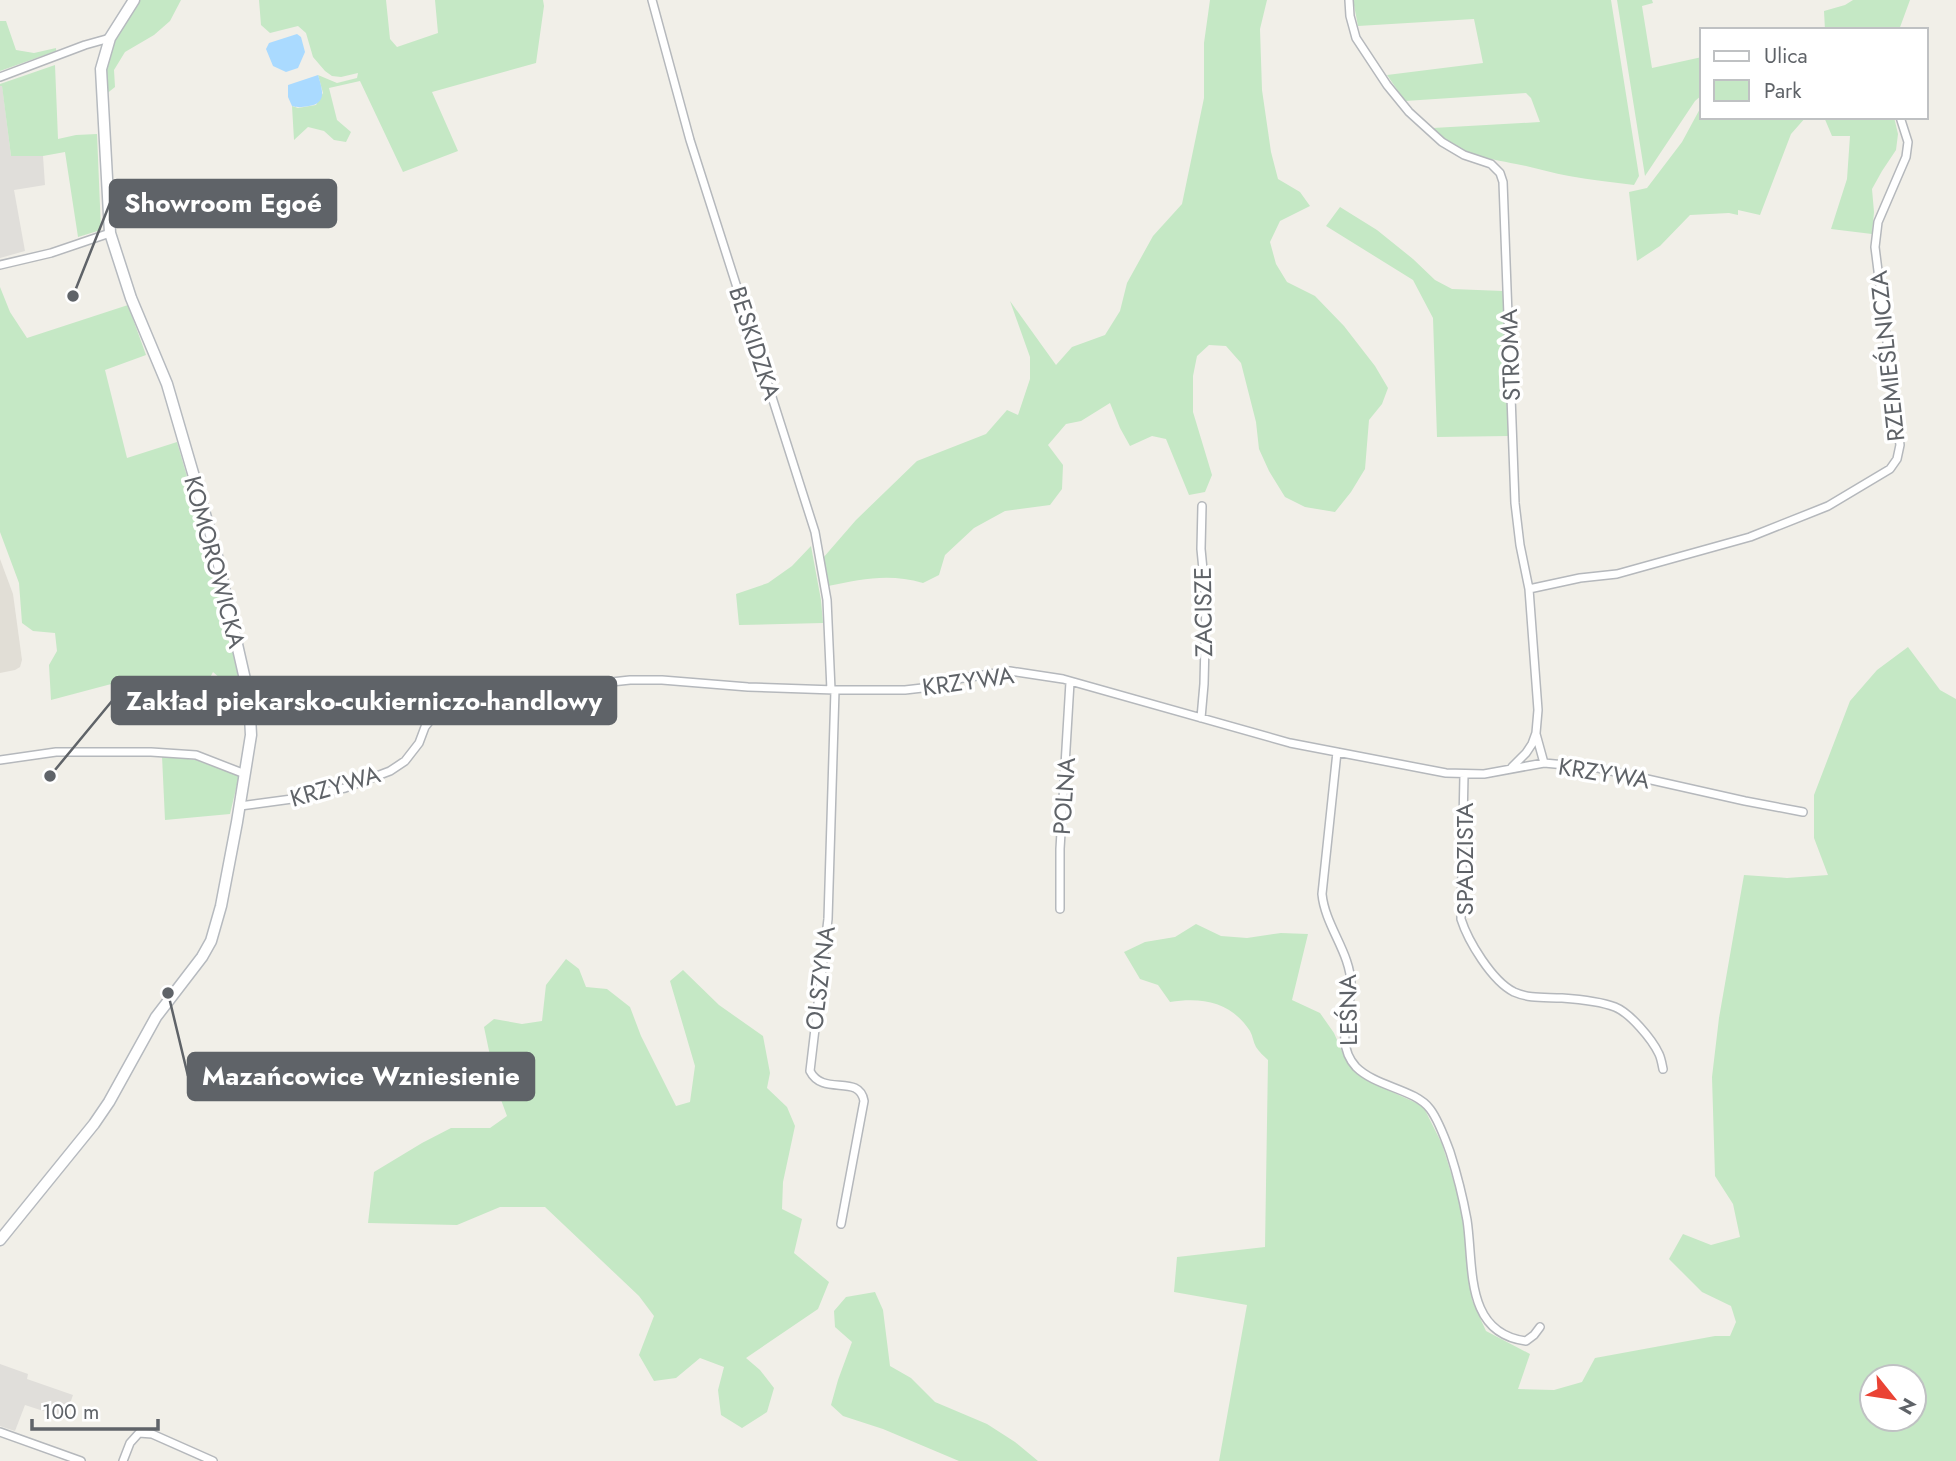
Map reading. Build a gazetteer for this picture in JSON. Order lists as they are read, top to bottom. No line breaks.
{"streets":{"street":["BESKIDZKA","STROMA","RZEMIEŚLNICZA","KOMOROWICKA","ZACISZE","KRZYWA","POLNA","SPADZISTA","OLSZYNA","LEŚNA"]},"crossings":[["BESKIDZKA","KRZYWA"],["BESKIDZKA","OLSZYNA"],["STROMA","RZEMIEŚLNICZA"],["STROMA","KRZYWA"],["KOMOROWICKA","KRZYWA"],["ZACISZE","KRZYWA"],["KRZYWA","POLNA"],["KRZYWA","SPADZISTA"],["KRZYWA","OLSZYNA"],["KRZYWA","LEŚNA"]],"places":["Showroom Egoé","Zakład piekarsko-cukierniczo-handlowy","Mazańcowice Wzniesienie"],"legend":["Ulica","Park"],"scale_bar":"100 m","north":"bottom right"}
